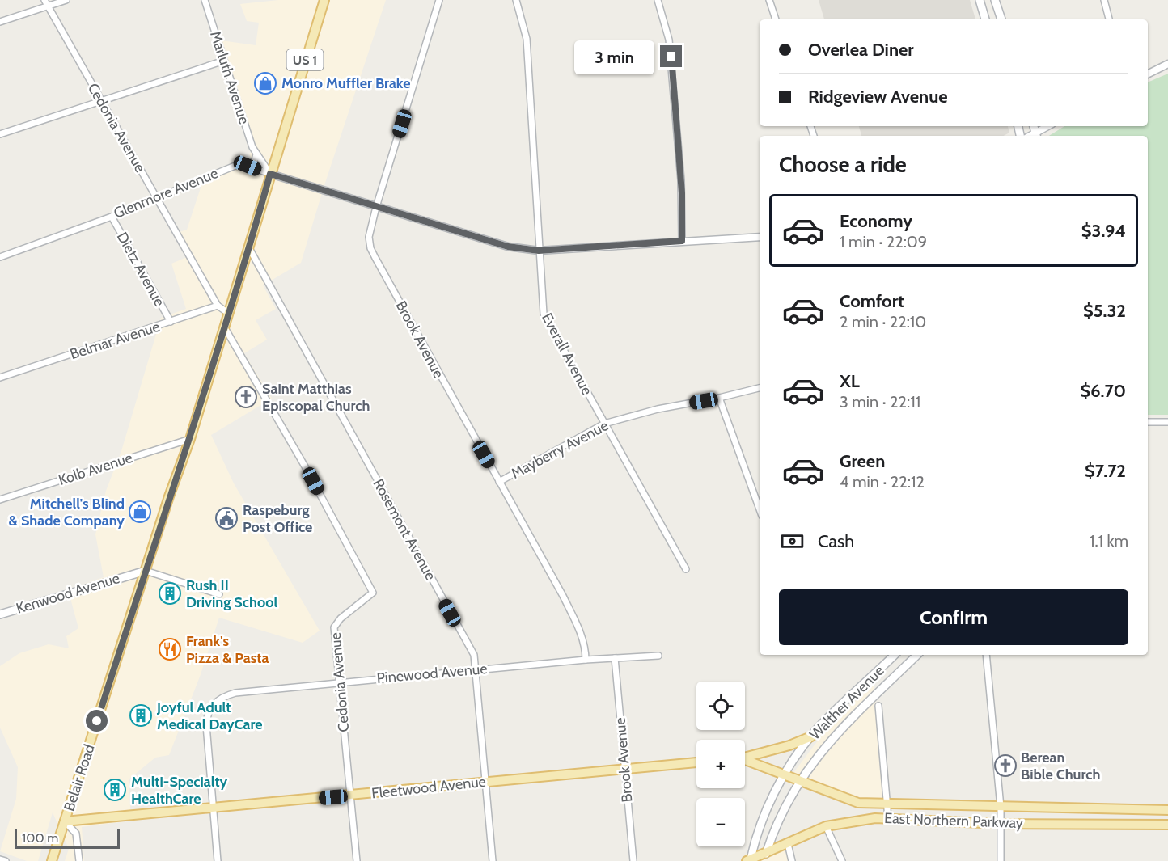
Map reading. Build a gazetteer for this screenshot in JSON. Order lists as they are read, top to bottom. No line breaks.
{"streets":{"main road":["US 1","Kenwood Avenue","Walther Avenue","Belair Road","Fleetwood Avenue","East Northern Parkway"],"street":["Marluth Avenue","Cedonia Avenue","Glenmore Avenue","Dietz Avenue","Brook Avenue","Belmar Avenue","Everall Avenue","Mayberry Avenue","Kolb Avenue","Rosemont Avenue","Pinewood Avenue"]},"crossings":[["Marluth Avenue","Glenmore Avenue"],["Marluth Avenue","Belair Road"],["Cedonia Avenue","Glenmore Avenue"],["Cedonia Avenue","Belmar Avenue"],["Cedonia Avenue","Pinewood Avenue"],["Cedonia Avenue","Belair Road"],["Cedonia Avenue","Fleetwood Avenue"],["Glenmore Avenue","Dietz Avenue"],["Glenmore Avenue","Brook Avenue"],["Glenmore Avenue","Everall Avenue"],["Glenmore Avenue","Belair Road"],["Dietz Avenue","Belmar Avenue"],["Brook Avenue","Mayberry Avenue"],["Brook Avenue","Pinewood Avenue"],["Brook Avenue","Fleetwood Avenue"],["Everall Avenue","Mayberry Avenue"],["Kolb Avenue","Belair Road"],["Rosemont Avenue","Pinewood Avenue"],["Rosemont Avenue","Belair Road"],["Rosemont Avenue","Fleetwood Avenue"],["Kenwood Avenue","Belair Road"],["Pinewood Avenue","Fleetwood Avenue"],["Walther Avenue","East Northern Parkway"],["Belair Road","Fleetwood Avenue"]],"places":{"shop":["Monro Muffler Brake","Mitchell's Blind & Shade Company"],"church":["Saint Matthias Episcopal Church","Berean Bible Church"],"public building":["Raspeburg Post Office"],"building":["Rush II Driving School","Joyful Adult Medical DayCare","Multi-Specialty HealthCare"],"restaurant":["Frank's Pizza & Pasta"]},"scale_bar":"100 m","page":{"banner":["Overlea Diner","Ridgeview Avenue"],"bubble":"3 min","heading":"Choose a ride","list":[{"name":"Economy","note":"1 min · 22:09","value":"$3.94"},{"name":"Comfort","note":"2 min · 22:10","value":"$5.32"},{"name":"XL","note":"3 min · 22:11","value":"$6.70"},{"name":"Green","note":"4 min · 22:12","value":"$7.72"}],"pay":["Cash","1.1 km"],"buttons":"Confirm","map_buttons":["+","−"],"scale":"100 m"}}
